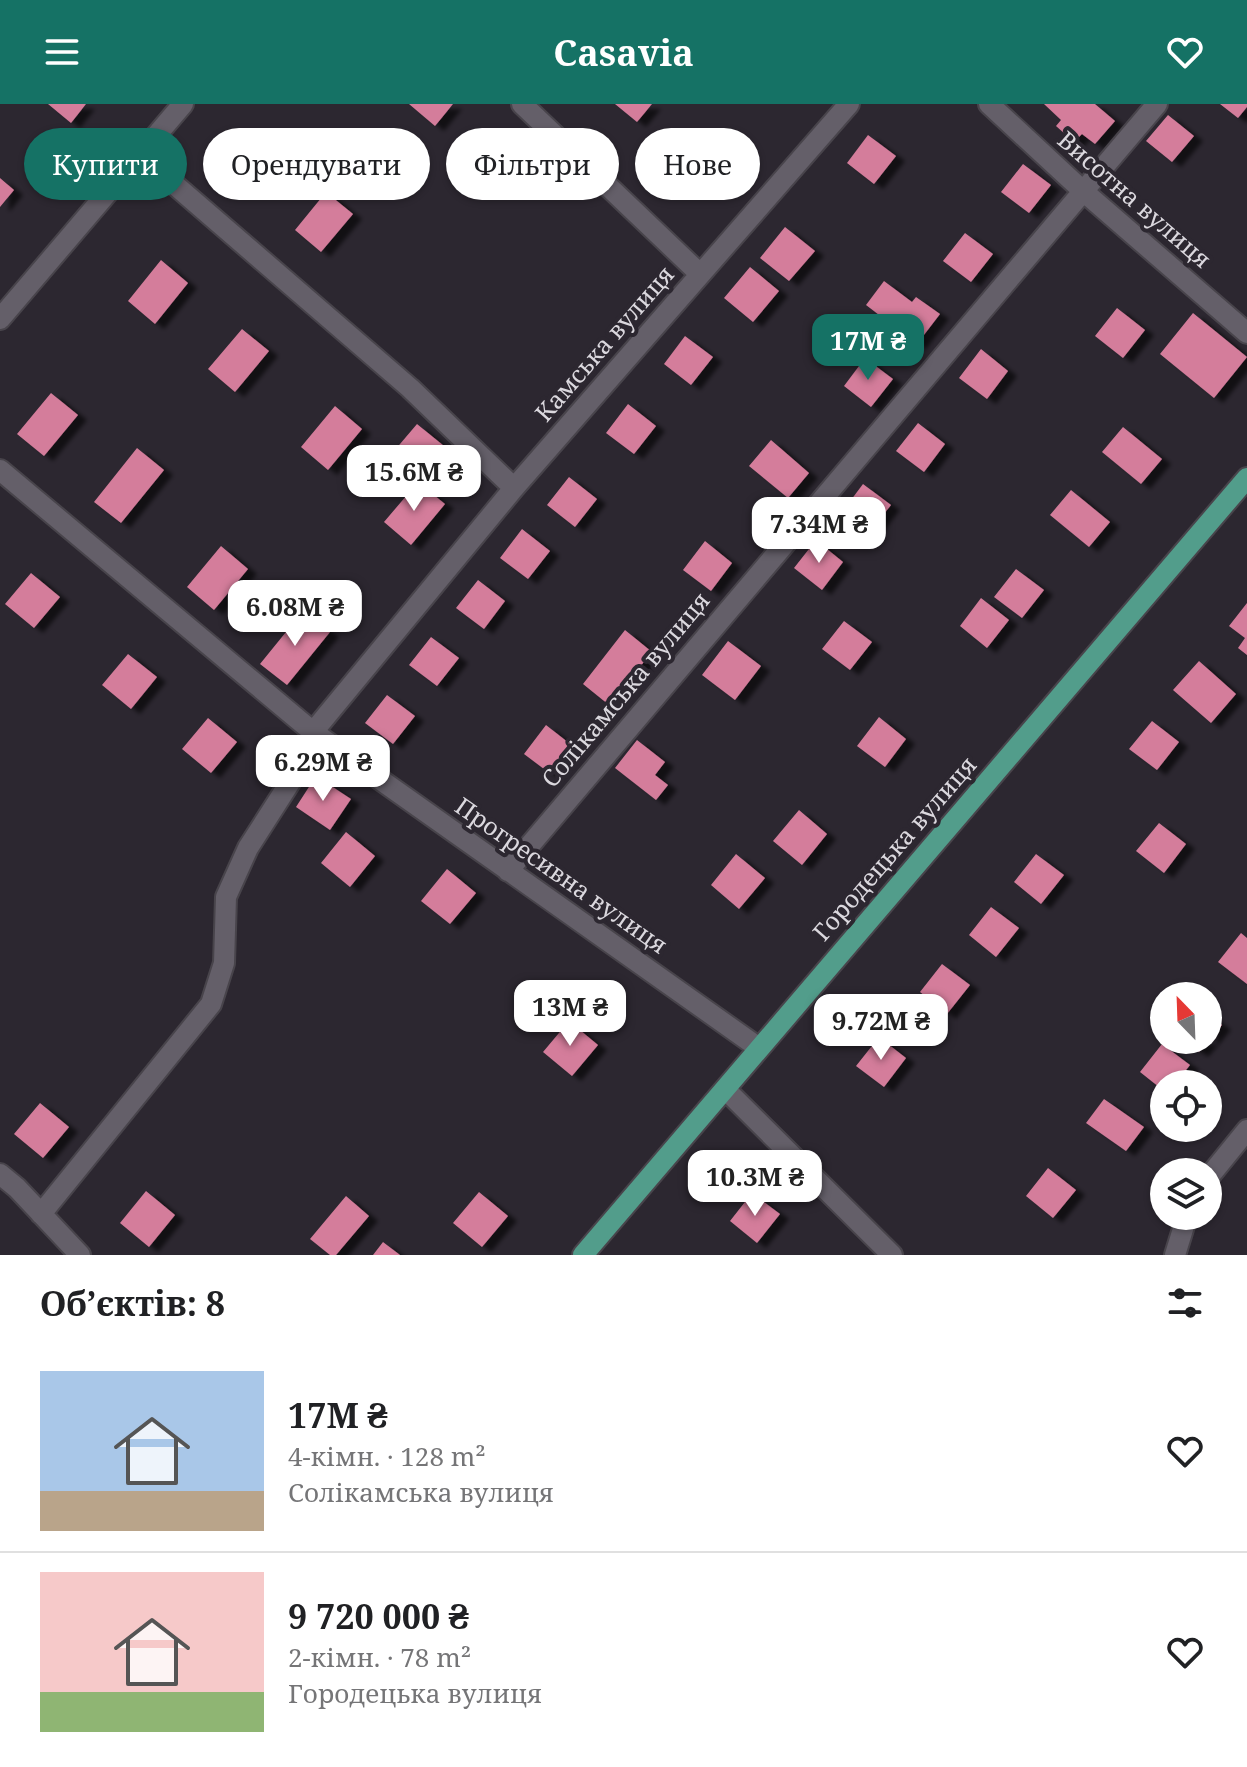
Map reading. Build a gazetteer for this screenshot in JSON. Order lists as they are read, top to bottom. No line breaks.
{"streets":{"main road":["Городецька вулиця"],"street":["Висотна вулиця","Камська вулиця","Солікамська вулиця","Прогресивна вулиця"]},"crossings":[["Висотна вулиця","Солікамська вулиця"],["Камська вулиця","Прогресивна вулиця"],["Солікамська вулиця","Прогресивна вулиця"],["Городецька вулиця","Прогресивна вулиця"]],"north":"top left","page":{"header":"Casavia","chip":["Купити","Орендувати","Фільтри","Нове"],"price":["17M ₴","15.6M ₴","7.34M ₴","6.08M ₴","6.29M ₴","13M ₴","9.72M ₴","10.3M ₴"],"heading":"Об’єктів: 8","list":[{"name":"17M ₴","note":"4-кімн. · 128 m² · Солікамська вулиця"},{"name":"9 720 000 ₴","note":"2-кімн. · 78 m² · Городецька вулиця"}]}}
